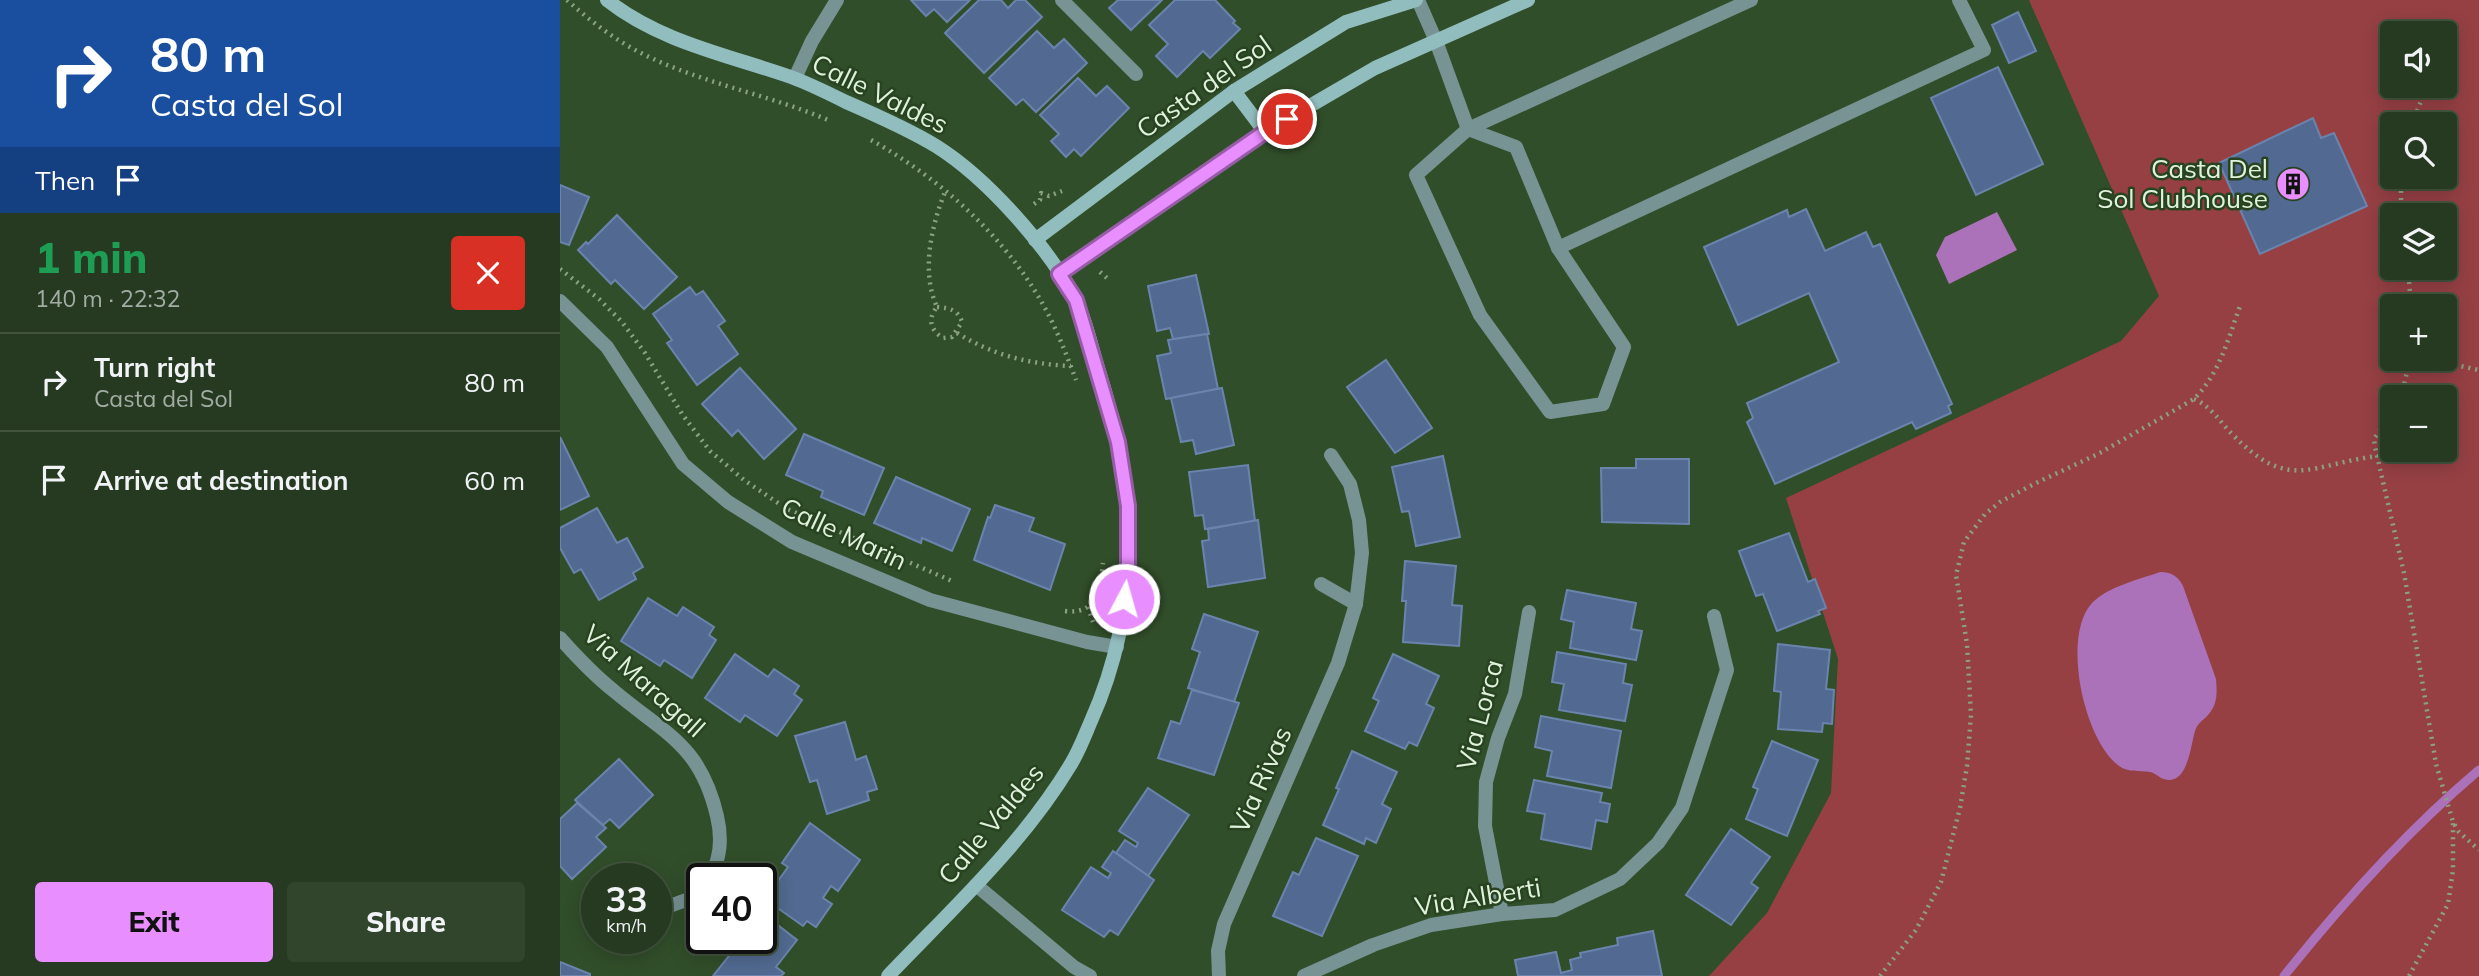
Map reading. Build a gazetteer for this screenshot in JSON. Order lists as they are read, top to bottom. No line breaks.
{"streets":{"street":["Casta del Sol","Calle Valdes","Calle Marin","Via Maragall","Via Lorca","Via Rivas","Via Alberti"]},"crossings":[["Casta del Sol","Calle Valdes"],["Calle Valdes","Calle Marin"],["Via Lorca","Via Alberti"]],"places":{"building":["Casta Del Sol Clubhouse"]},"page":{"turn":["80 m","Casta del Sol"],"map_buttons":["+","−"],"then":"Then","heading":["1 min","140 m · 22:32"],"list":[{"name":"Turn right","note":"Casta del Sol","value":"80 m"},{"name":"Arrive at destination","value":"60 m"}],"speed":"33 km/h","limit":"40","buttons":["Exit","Share"]}}
